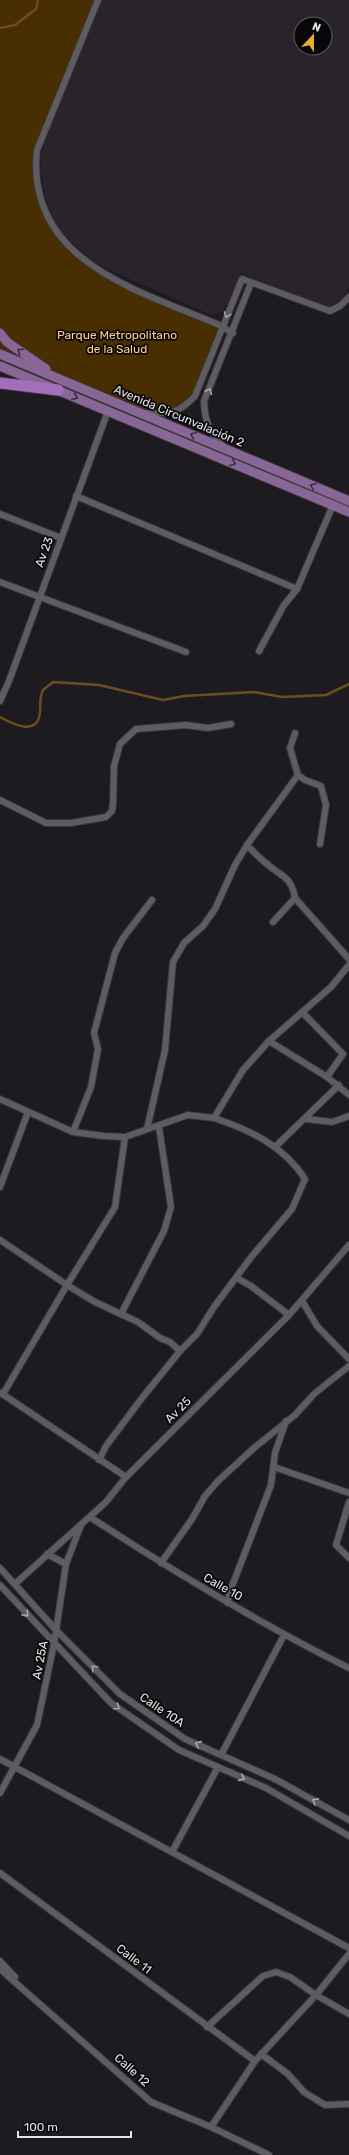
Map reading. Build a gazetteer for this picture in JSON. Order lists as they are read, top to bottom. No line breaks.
{"streets":{"main road":["Avenida Circunvalación 2"],"street":["Av 23","Av 25","Calle 10","Av 25A","Calle 10A","Calle 11","Calle 12"]},"crossings":[["Avenida Circunvalación 2","Av 23"],["Av 25","Calle 10"],["Av 25","Av 25A"],["Av 25","Calle 10A"],["Av 25A","Calle 10A"]],"parks":["Parque Metropolitano de la Salud"],"scale_bar":"100 m","north":"top"}
